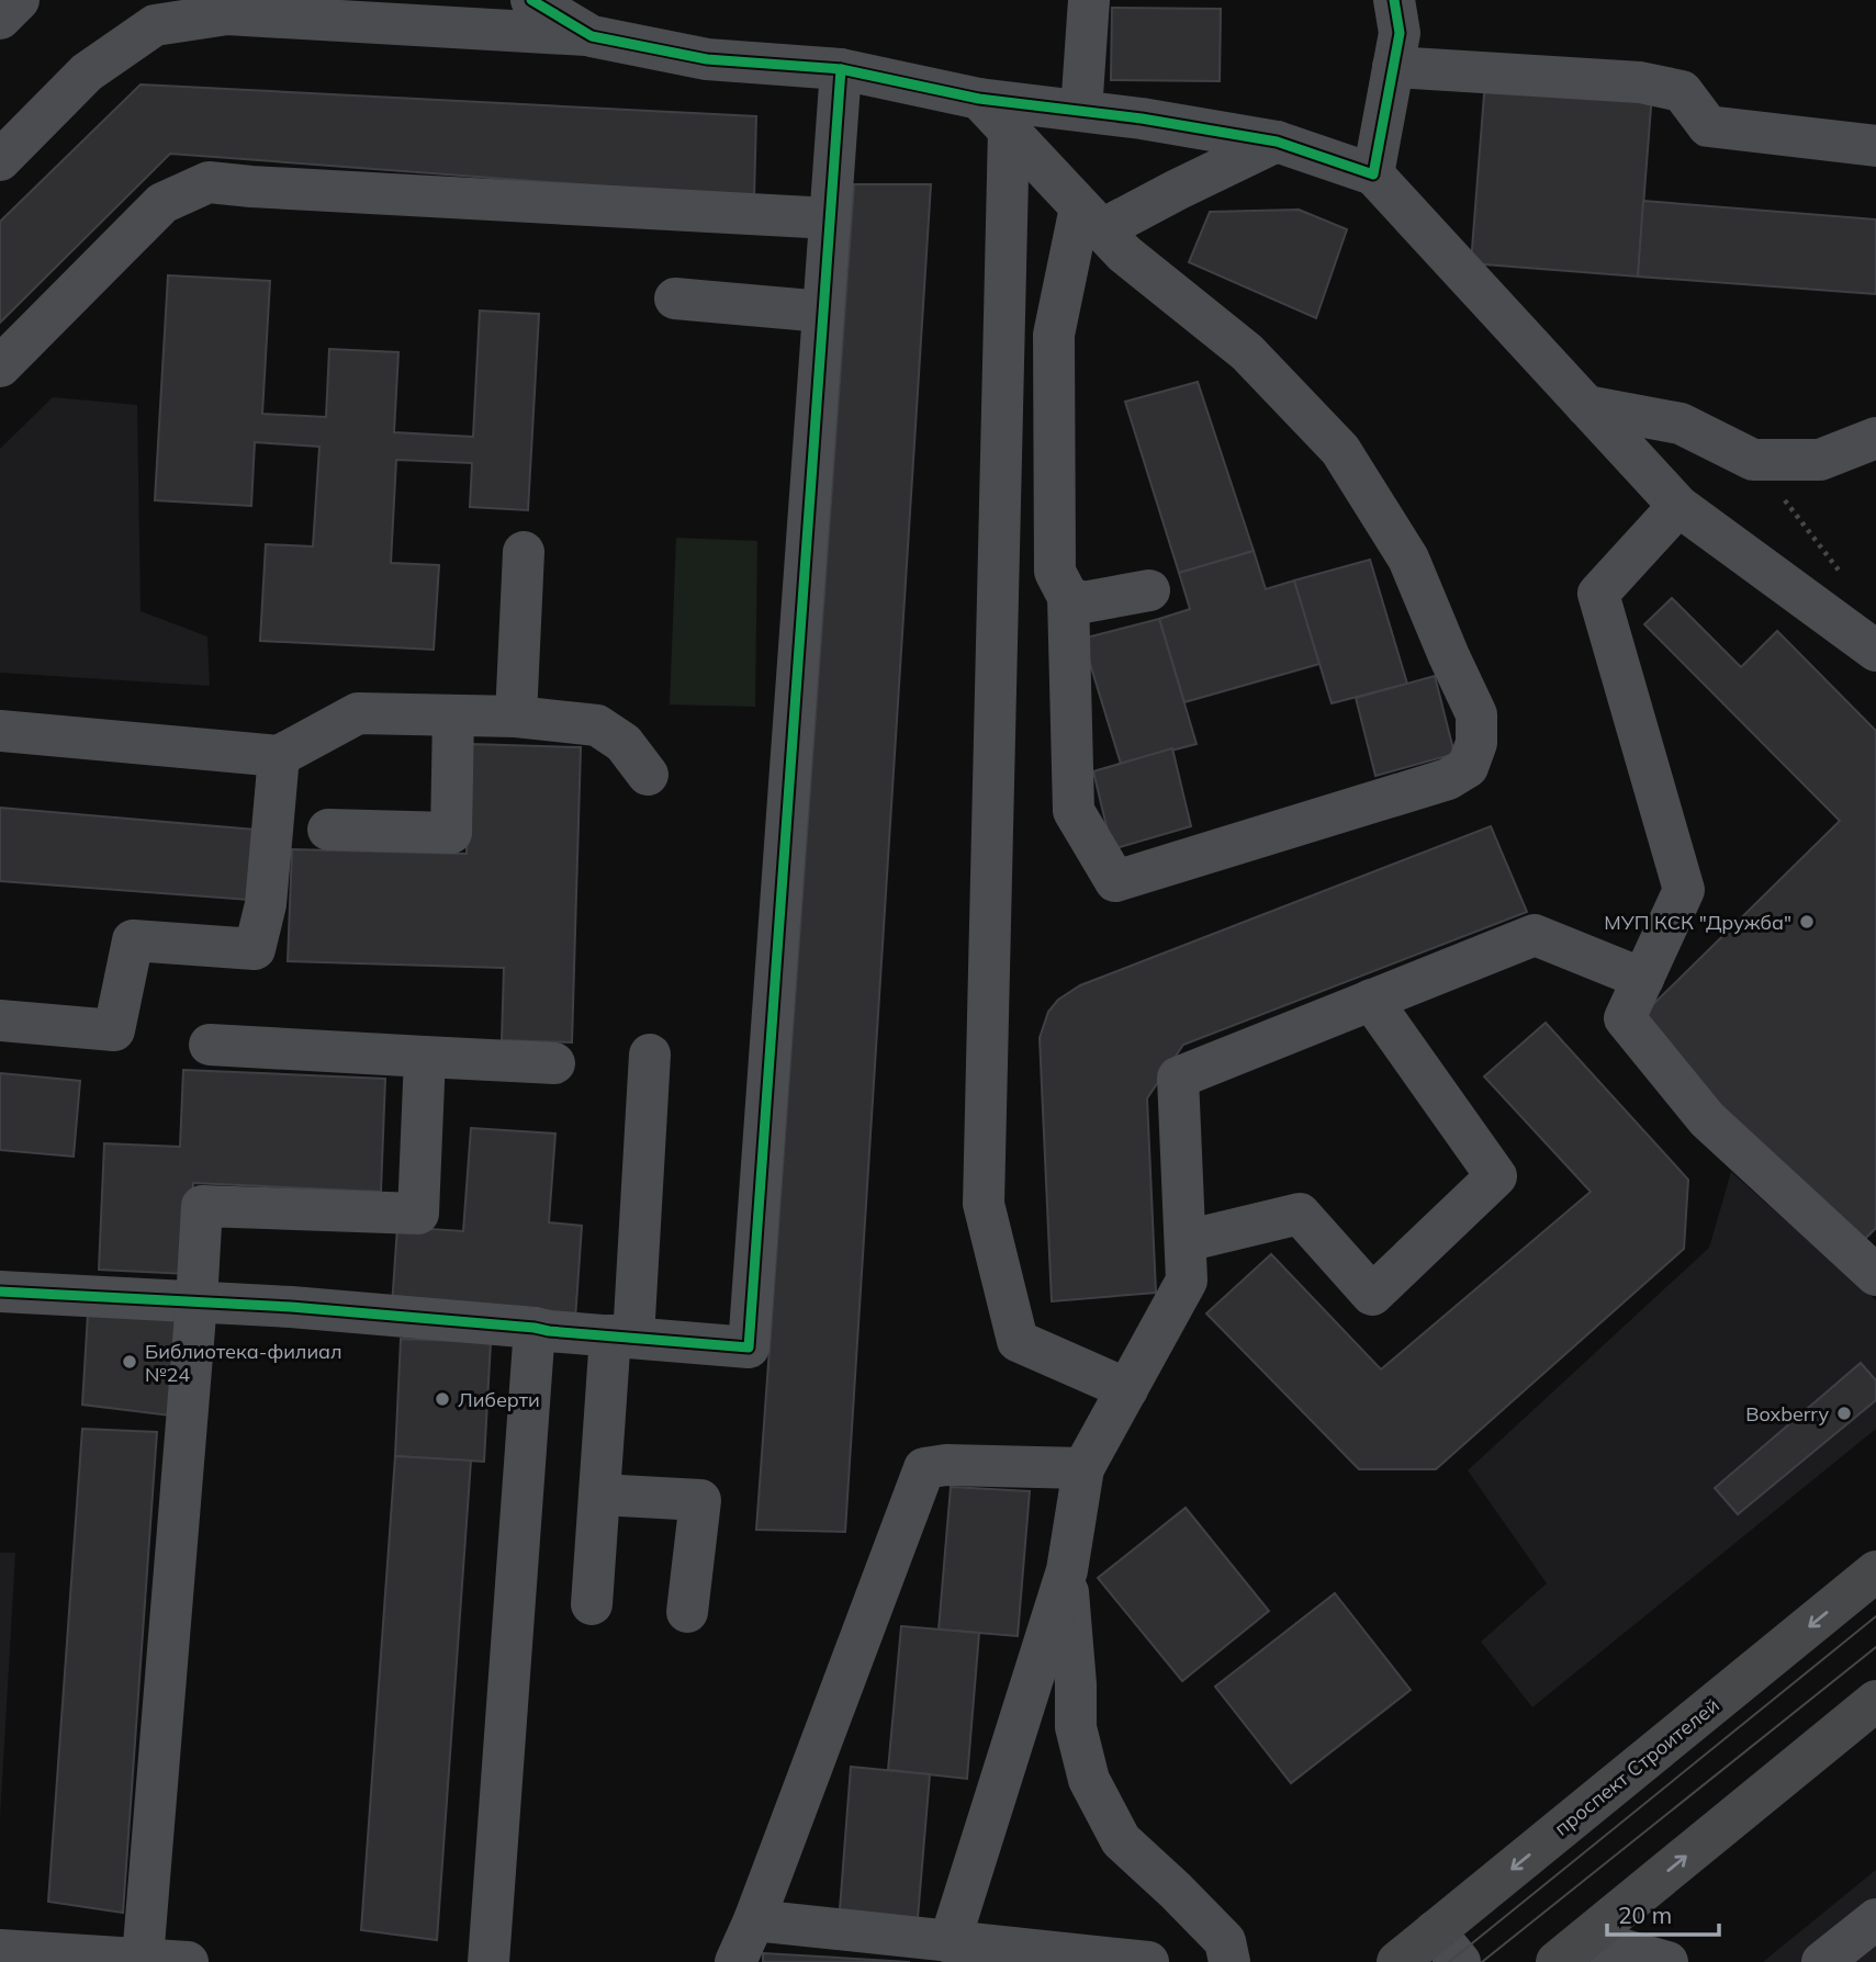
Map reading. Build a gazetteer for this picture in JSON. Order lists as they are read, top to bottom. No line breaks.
{"streets":{"main road":["проспект Строителей"]},"places":["МУП КСК \"Дружба\"","Библиотека-филиал №24","Либерти","Boxberry"],"scale_bar":"20 m"}
